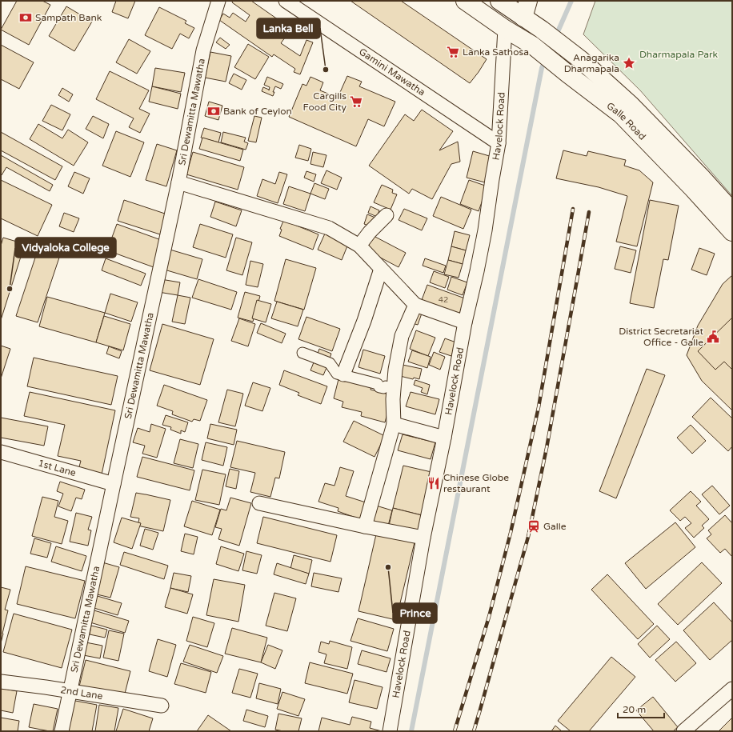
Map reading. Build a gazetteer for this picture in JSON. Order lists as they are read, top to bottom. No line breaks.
{"streets":{"highway":["Galle Road"],"street":["Gamini Mawatha","Sri Dewamitta Mawatha","Havelock Road","1st Lane","2nd Lane"]},"crossings":[["Gamini Mawatha","Havelock Road"],["Sri Dewamitta Mawatha","1st Lane"],["Sri Dewamitta Mawatha","2nd Lane"],["Galle Road","Havelock Road"]],"parks":["Dharmapala Park"],"places":{"bank":["Sampath Bank","Bank of Ceylon"],"supermarket":["Lanka Sathosa","Cargills Food City"],"place":["Anagarika Dharmapala"],"other":["Lanka Bell","Vidyaloka College","Prince"],"public building":["District Secretariat Office - Galle"],"restaurant":["Chinese Globe restaurant"],"station":["Galle"]},"house_numbers":["42"],"scale_bar":"20 m"}
